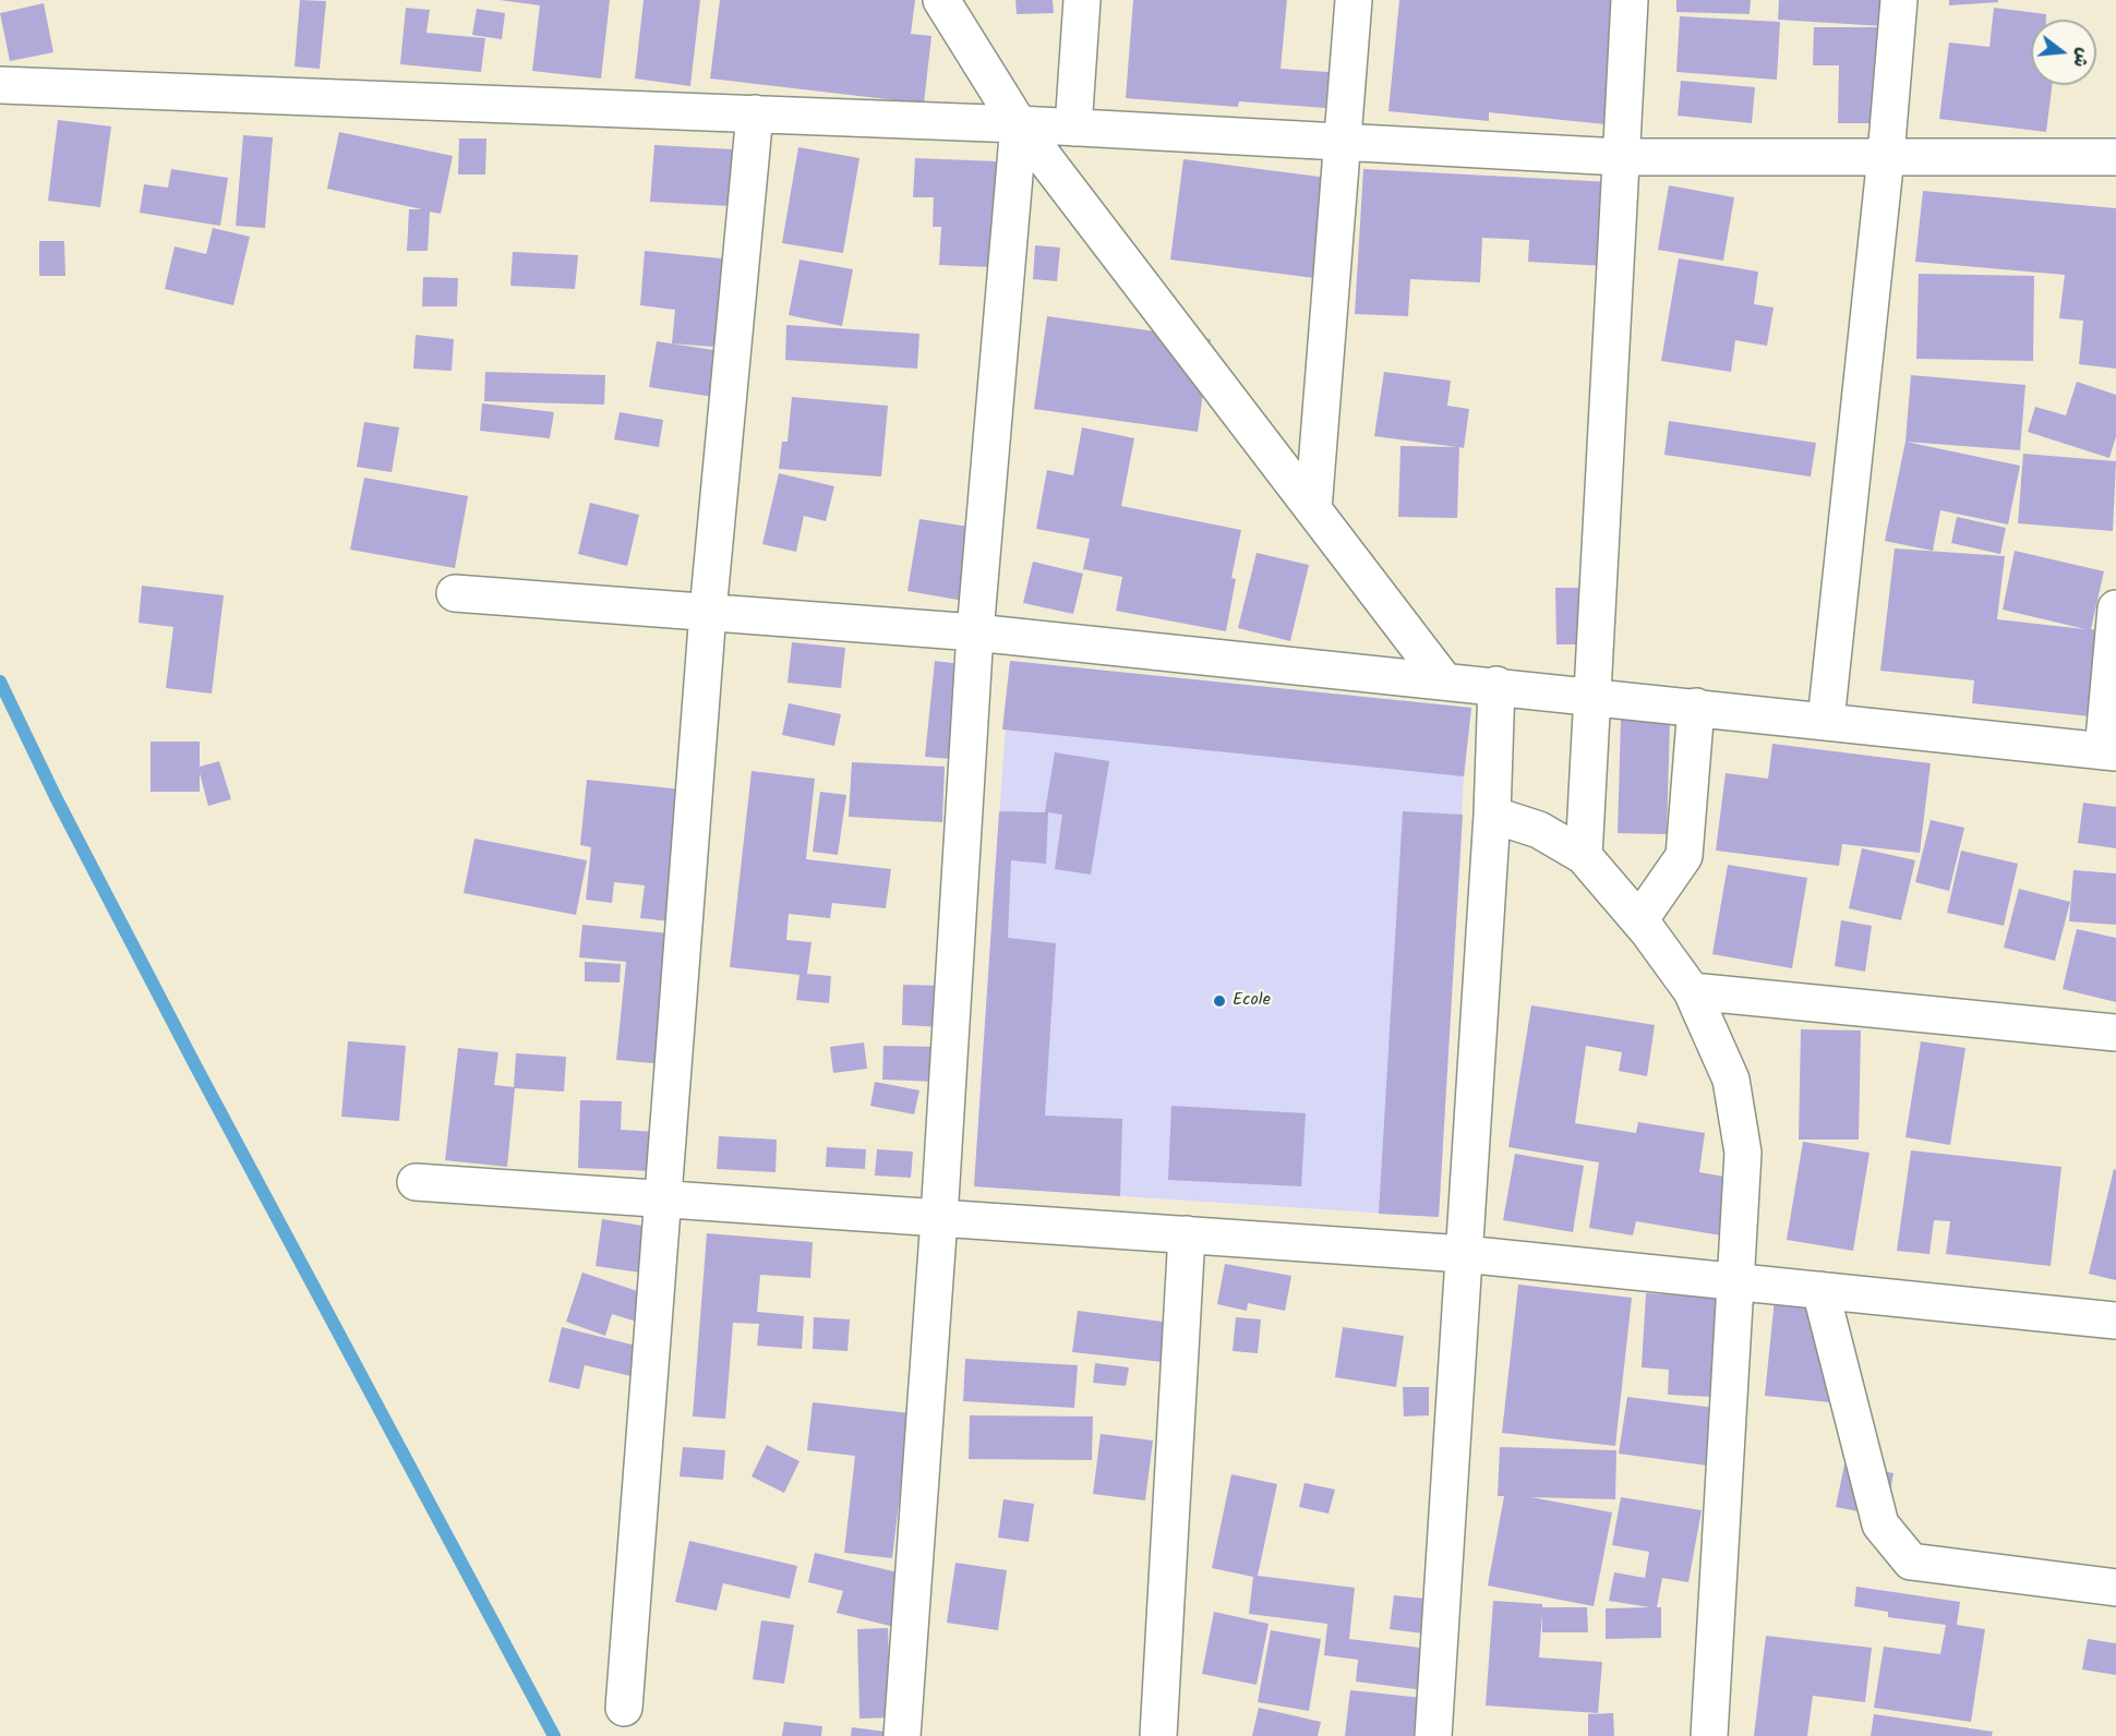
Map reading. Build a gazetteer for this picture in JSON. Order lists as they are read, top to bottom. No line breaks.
{"places":["Ecole"],"north":"right"}
